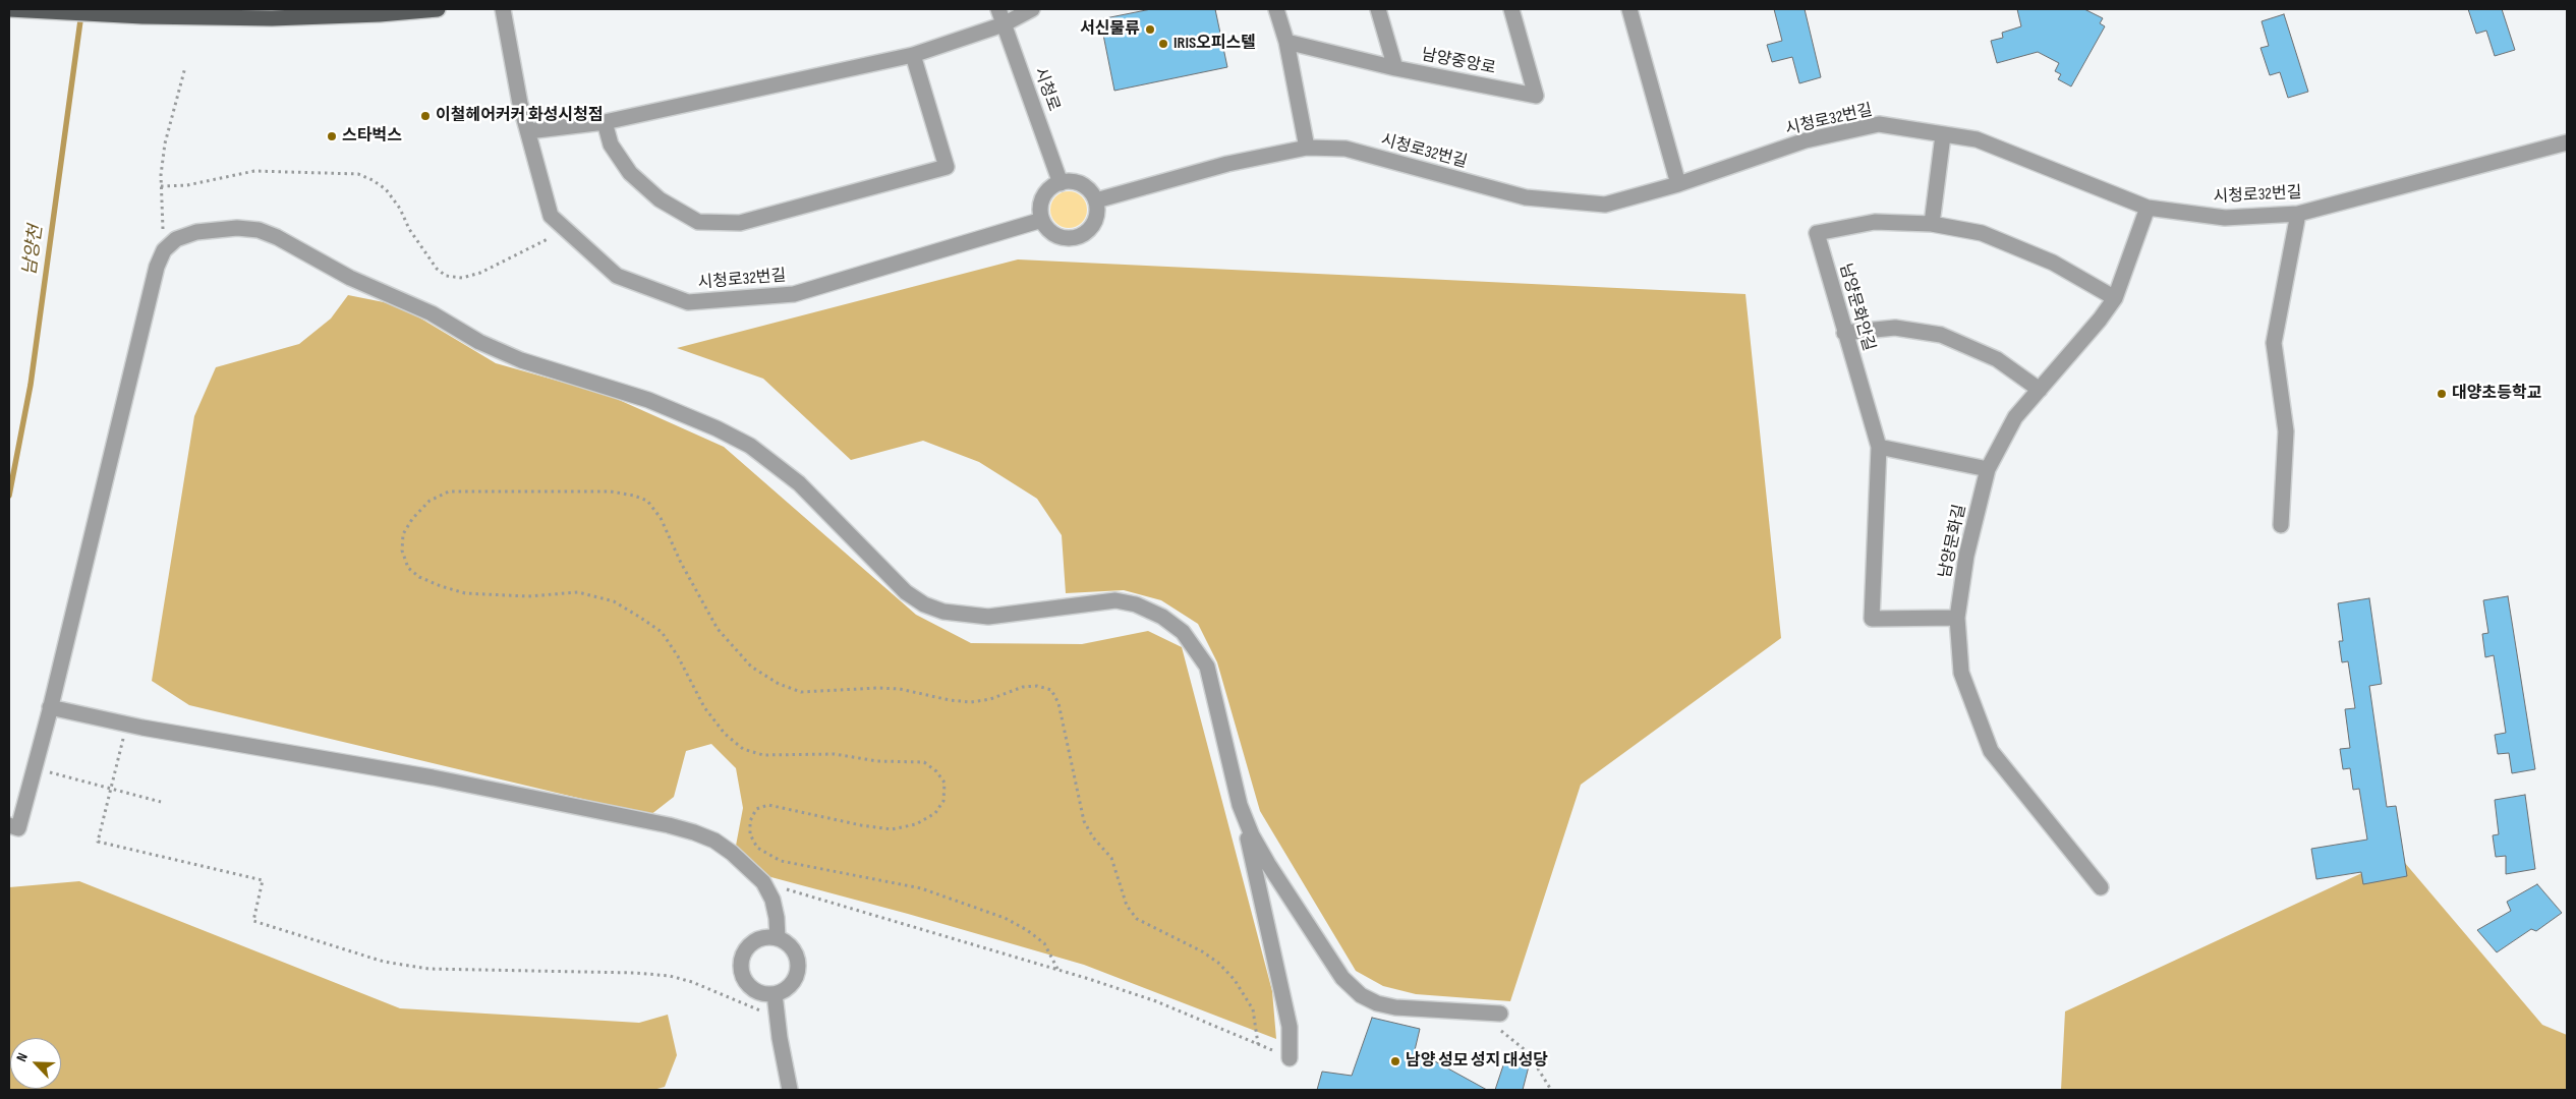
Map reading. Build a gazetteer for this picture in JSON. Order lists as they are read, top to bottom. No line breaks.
{"streets":{"street":["남양중앙로","시청로","시청로32번길","남양문화안길","남양문화길"]},"crossings":[["시청로","시청로32번길"],["시청로32번길","남양문화길"],["남양문화안길","남양문화길"]],"water":["남양천"],"places":["서신물류","IRIS오피스텔","이철헤어커커 화성시청점","스타벅스","대양초등학교","남양 성모 성지 대성당"],"north":"top left"}
